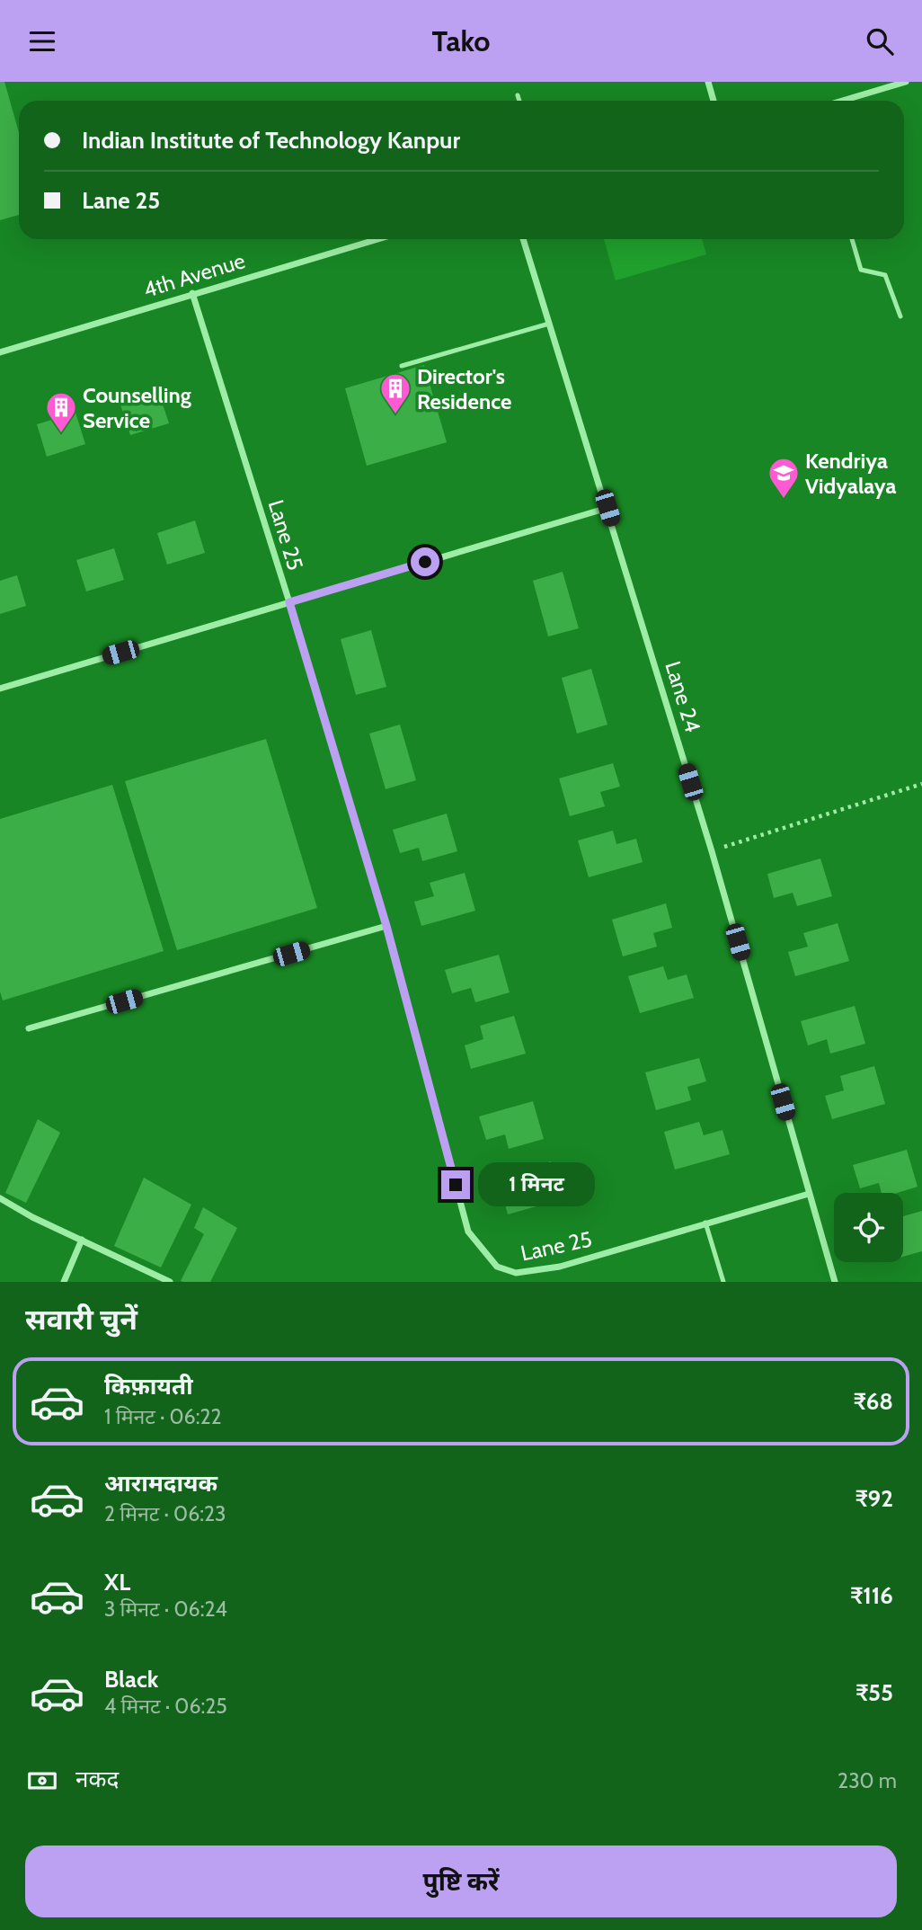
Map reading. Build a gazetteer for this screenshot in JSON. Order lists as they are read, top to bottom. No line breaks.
{"streets":{"street":["4th Avenue","Lane 25","Lane 24"]},"crossings":[["4th Avenue","Lane 25"],["Lane 25","Lane 24"]],"places":{"building":["Director's Residence","Counselling Service"],"school or university":["Kendriya Vidyalaya"]},"page":{"header":"Tako","banner":["Indian Institute of Technology Kanpur","Lane 25"],"bubble":"1 मिनट","heading":"सवारी चुनें","list":[{"name":"किफ़ायती","note":"1 मिनट · 06:22","value":"₹68"},{"name":"आरामदायक","note":"2 मिनट · 06:23","value":"₹92"},{"name":"XL","note":"3 मिनट · 06:24","value":"₹116"},{"name":"Black","note":"4 मिनट · 06:25","value":"₹55"}],"pay":["नकद","230 m"],"buttons":"पुष्टि करें"}}
